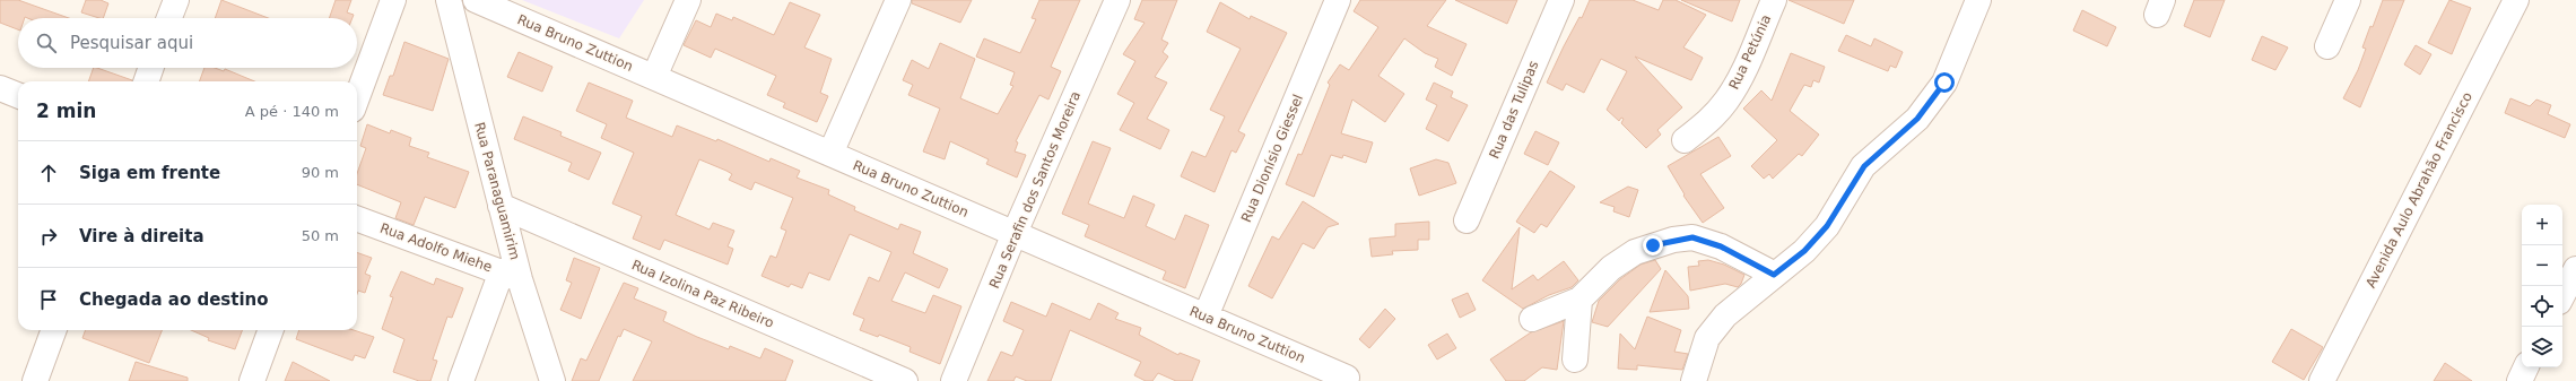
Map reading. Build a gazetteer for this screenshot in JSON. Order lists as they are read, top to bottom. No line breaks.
{"streets":{"street":["Rua Bruno Zuttion","Rua Petúnia","Rua das Tulipas","Rua Dionísio Giessel","Rua Serafin dos Santos Moreira","Avenida Aulo Abrahão Francisco","Rua Paranaguamirim","Rua Adolfo Miehe","Rua Izolina Paz Ribeiro"]},"crossings":[["Rua Bruno Zuttion","Rua Dionísio Giessel"],["Rua Bruno Zuttion","Rua Serafin dos Santos Moreira"],["Rua Paranaguamirim","Rua Adolfo Miehe"],["Rua Paranaguamirim","Rua Izolina Paz Ribeiro"]],"page":{"search":"Pesquisar aqui","heading":["2 min","A pé · 140 m"],"list":[["Siga em frente","90 m"],["Vire à direita","50 m"],"Chegada ao destino"],"map_buttons":["+","−"]}}
